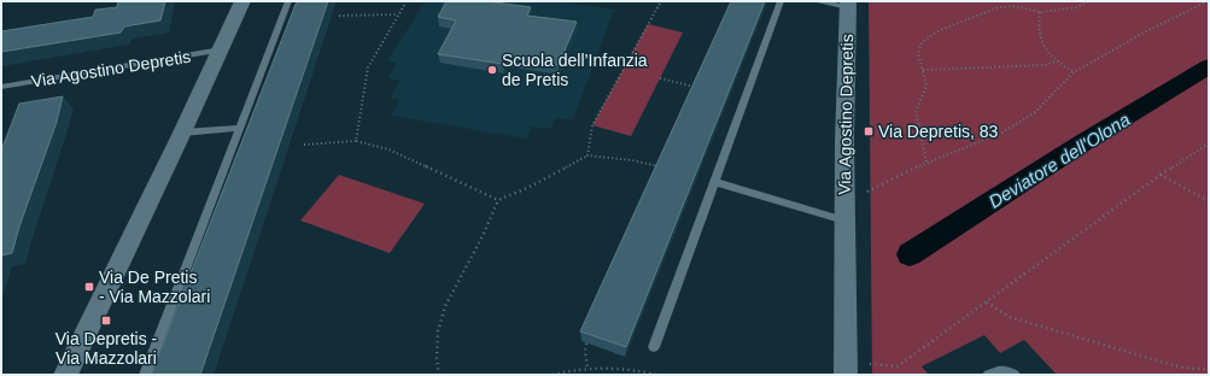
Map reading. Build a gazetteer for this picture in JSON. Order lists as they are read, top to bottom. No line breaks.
{"streets":{"street":["Via Agostino Depretis"]},"water":["Deviatore dell'Olona"],"places":{"other":["Scuola dell’Infanzia de Pretis"],"transit":["Via Depretis, 83","Via De Pretis - Via Mazzolari","Via Depretis - Via Mazzolari"]}}
